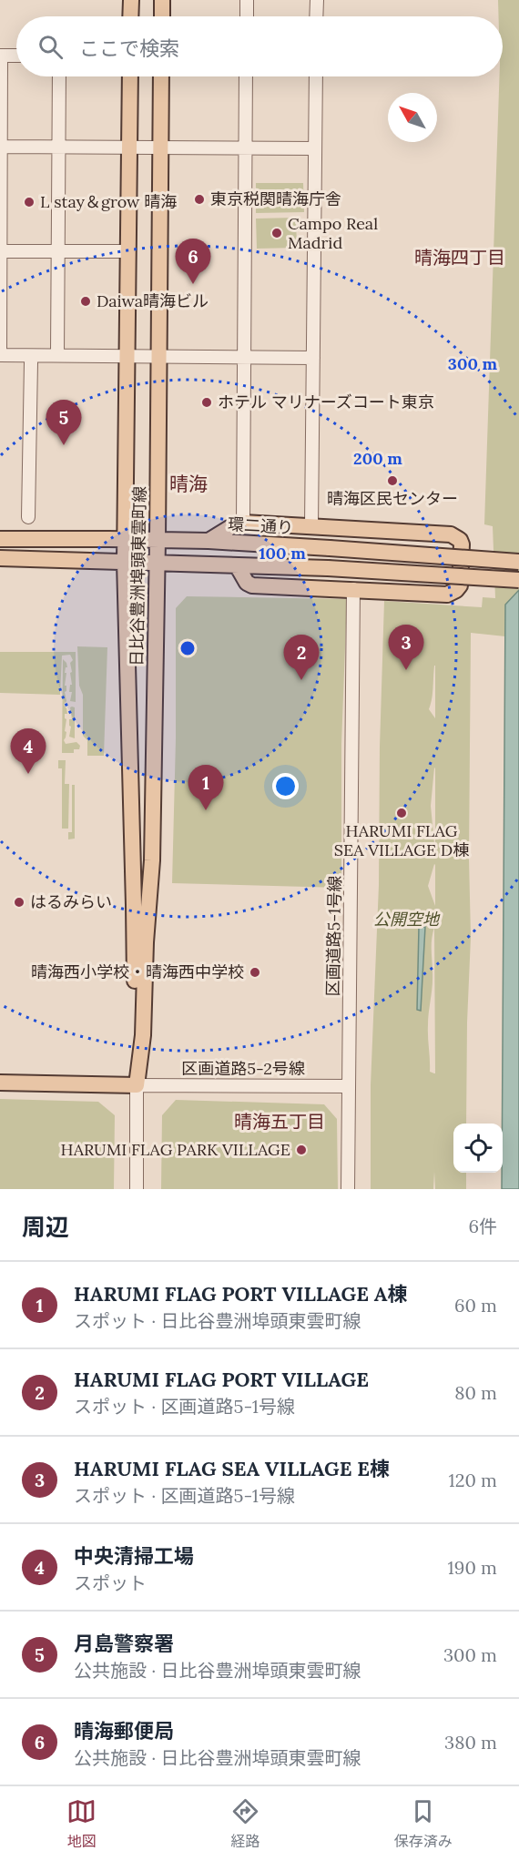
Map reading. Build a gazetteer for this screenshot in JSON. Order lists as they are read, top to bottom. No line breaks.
{"streets":{"main road":["環二通り","日比谷豊洲埠頭東雲町線"],"street":["区画道路5-1号線","区画道路5-2号線"]},"crossings":[["環二通り","日比谷豊洲埠頭東雲町線"],["日比谷豊洲埠頭東雲町線","区画道路5-2号線"],["区画道路5-1号線","区画道路5-2号線"]],"districts":["晴海四丁目","晴海","晴海五丁目"],"parks":["公開空地"],"places":["東京税関晴海庁舎","L stay＆grow 晴海","Campo Real Madrid","Daiwa晴海ビル","ホテル マリナーズコート東京","晴海区民センター","HARUMI FLAG SEA VILLAGE D棟","はるみらい","晴海西小学校・晴海西中学校","HARUMI FLAG PARK VILLAGE"],"north":"top left","page":{"search":"ここで検索","pins":["6","5","3","2","4","1"],"heading":["周辺","6件"],"list":[{"mark":"1","name":"HARUMI FLAG PORT VILLAGE A棟","note":"スポット · 日比谷豊洲埠頭東雲町線","value":"60 m"},{"mark":"2","name":"HARUMI FLAG PORT VILLAGE","note":"スポット · 区画道路5-1号線","value":"80 m"},{"mark":"3","name":"HARUMI FLAG SEA VILLAGE E棟","note":"スポット · 区画道路5-1号線","value":"120 m"},{"mark":"4","name":"中央清掃工場","note":"スポット","value":"190 m"},{"mark":"5","name":"月島警察署","note":"公共施設 · 日比谷豊洲埠頭東雲町線","value":"300 m"},{"mark":"6","name":"晴海郵便局","note":"公共施設 · 日比谷豊洲埠頭東雲町線","value":"380 m"}],"nav":["地図","経路","保存済み"]},"rings":["300 m","200 m","100 m"]}
